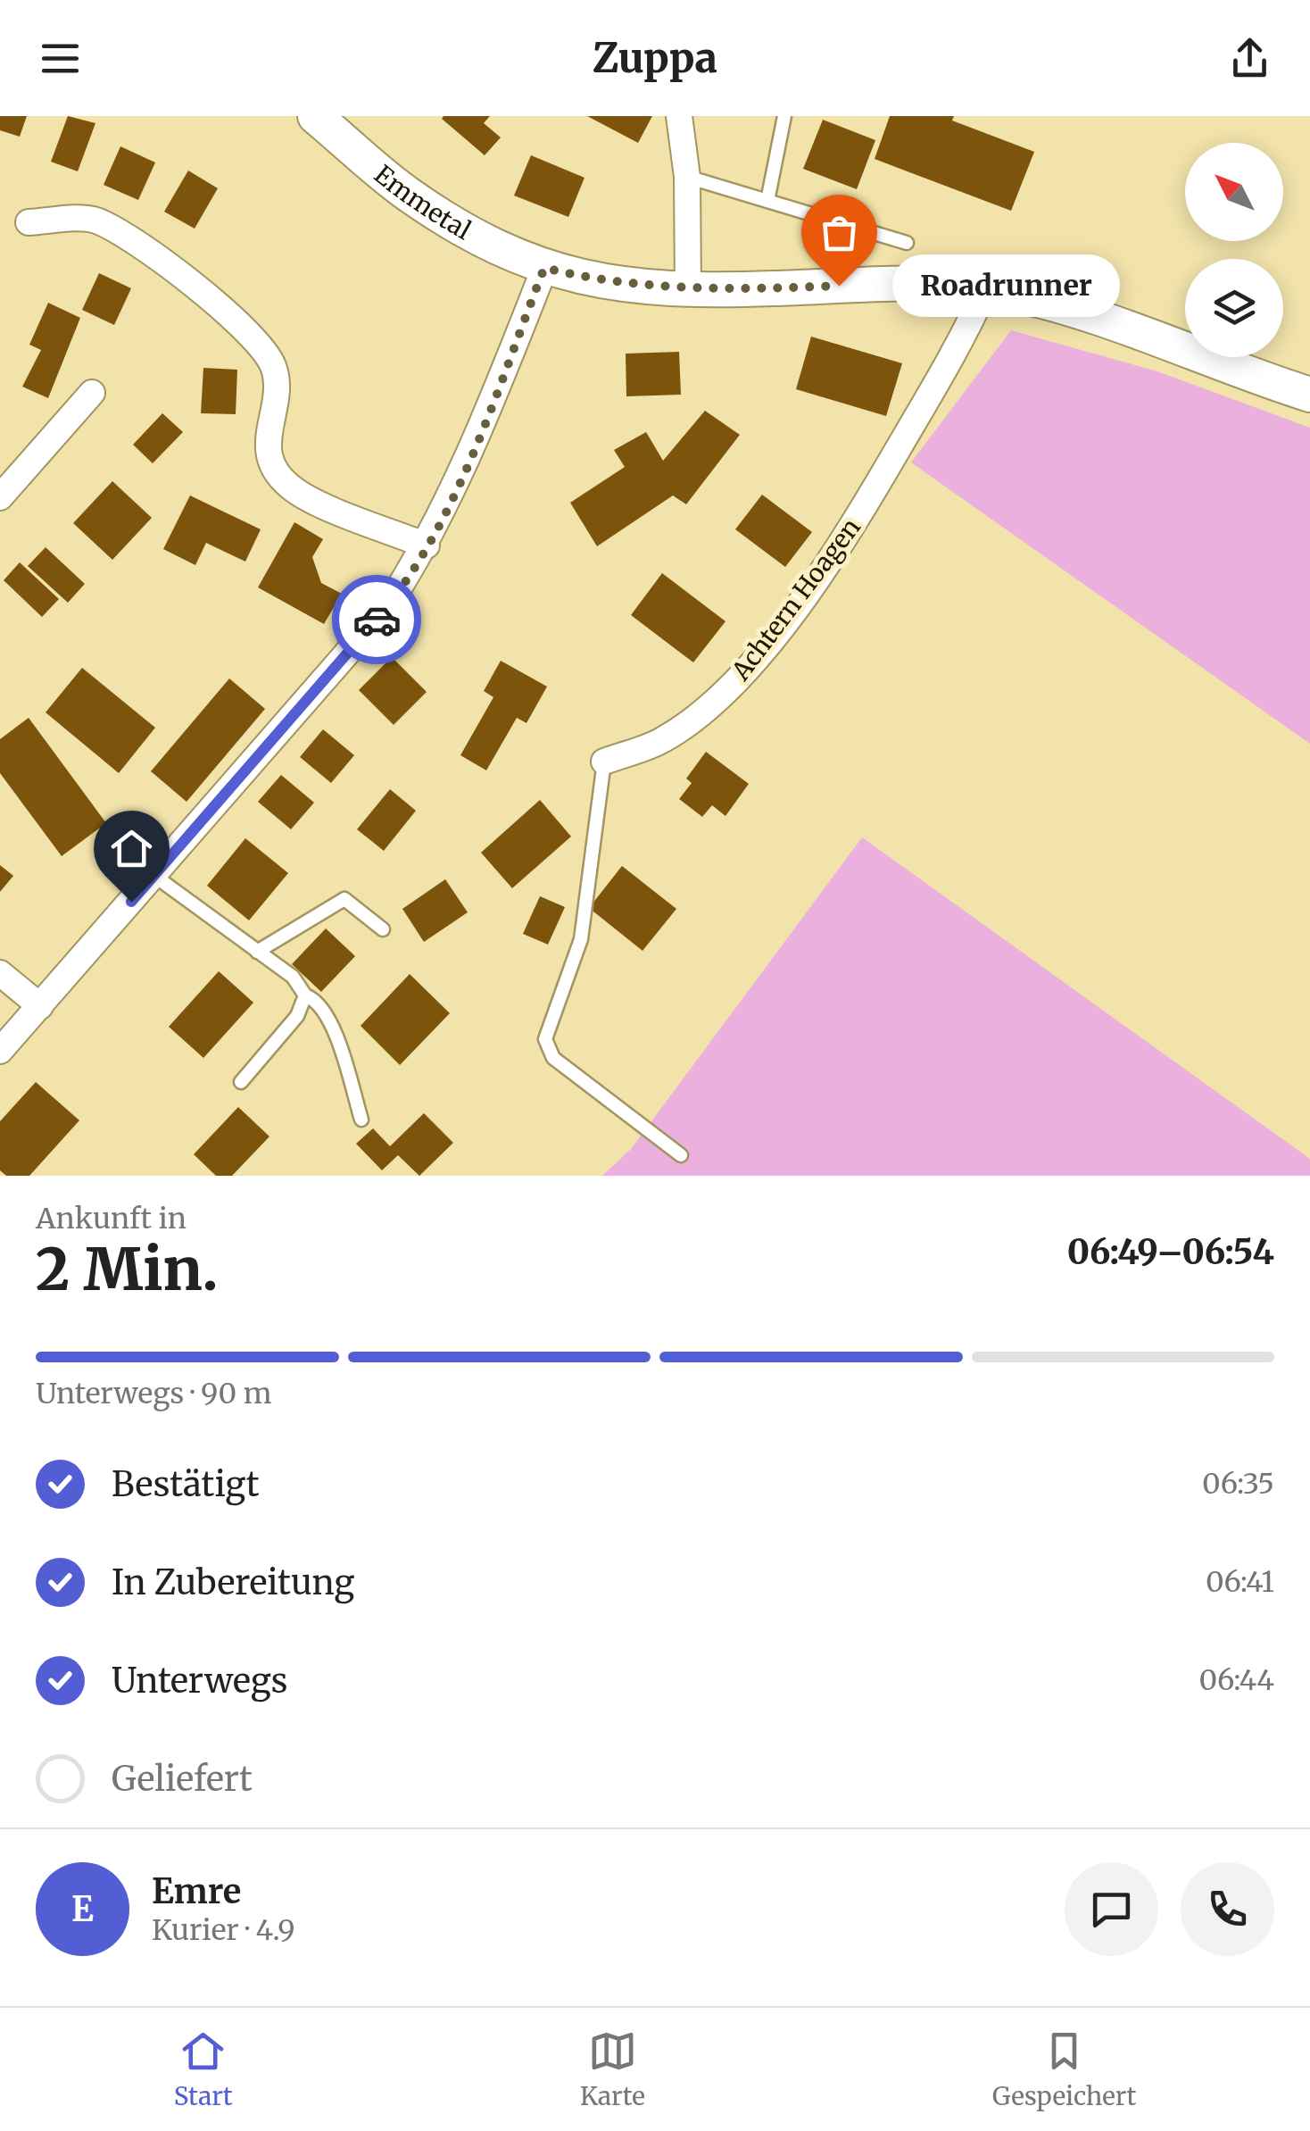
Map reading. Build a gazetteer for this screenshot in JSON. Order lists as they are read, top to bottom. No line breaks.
{"streets":{"main road":["Emmetal"],"street":["Achtern Hoagen"]},"crossings":[["Emmetal","Achtern Hoagen"]],"places":["Roadrunner"],"north":"top left","page":{"header":"Zuppa","bubble":"Roadrunner","heading":["2 Min.","Ankunft in","06:49–06:54"],"panel":["Emre","Kurier · 4.9"],"bar":"Unterwegs · 90 m","list":[["Bestätigt","06:35"],["In Zubereitung","06:41"],["Unterwegs","06:44"],"Geliefert"],"round":"E","tabs":["Start","Karte","Gespeichert"]}}
